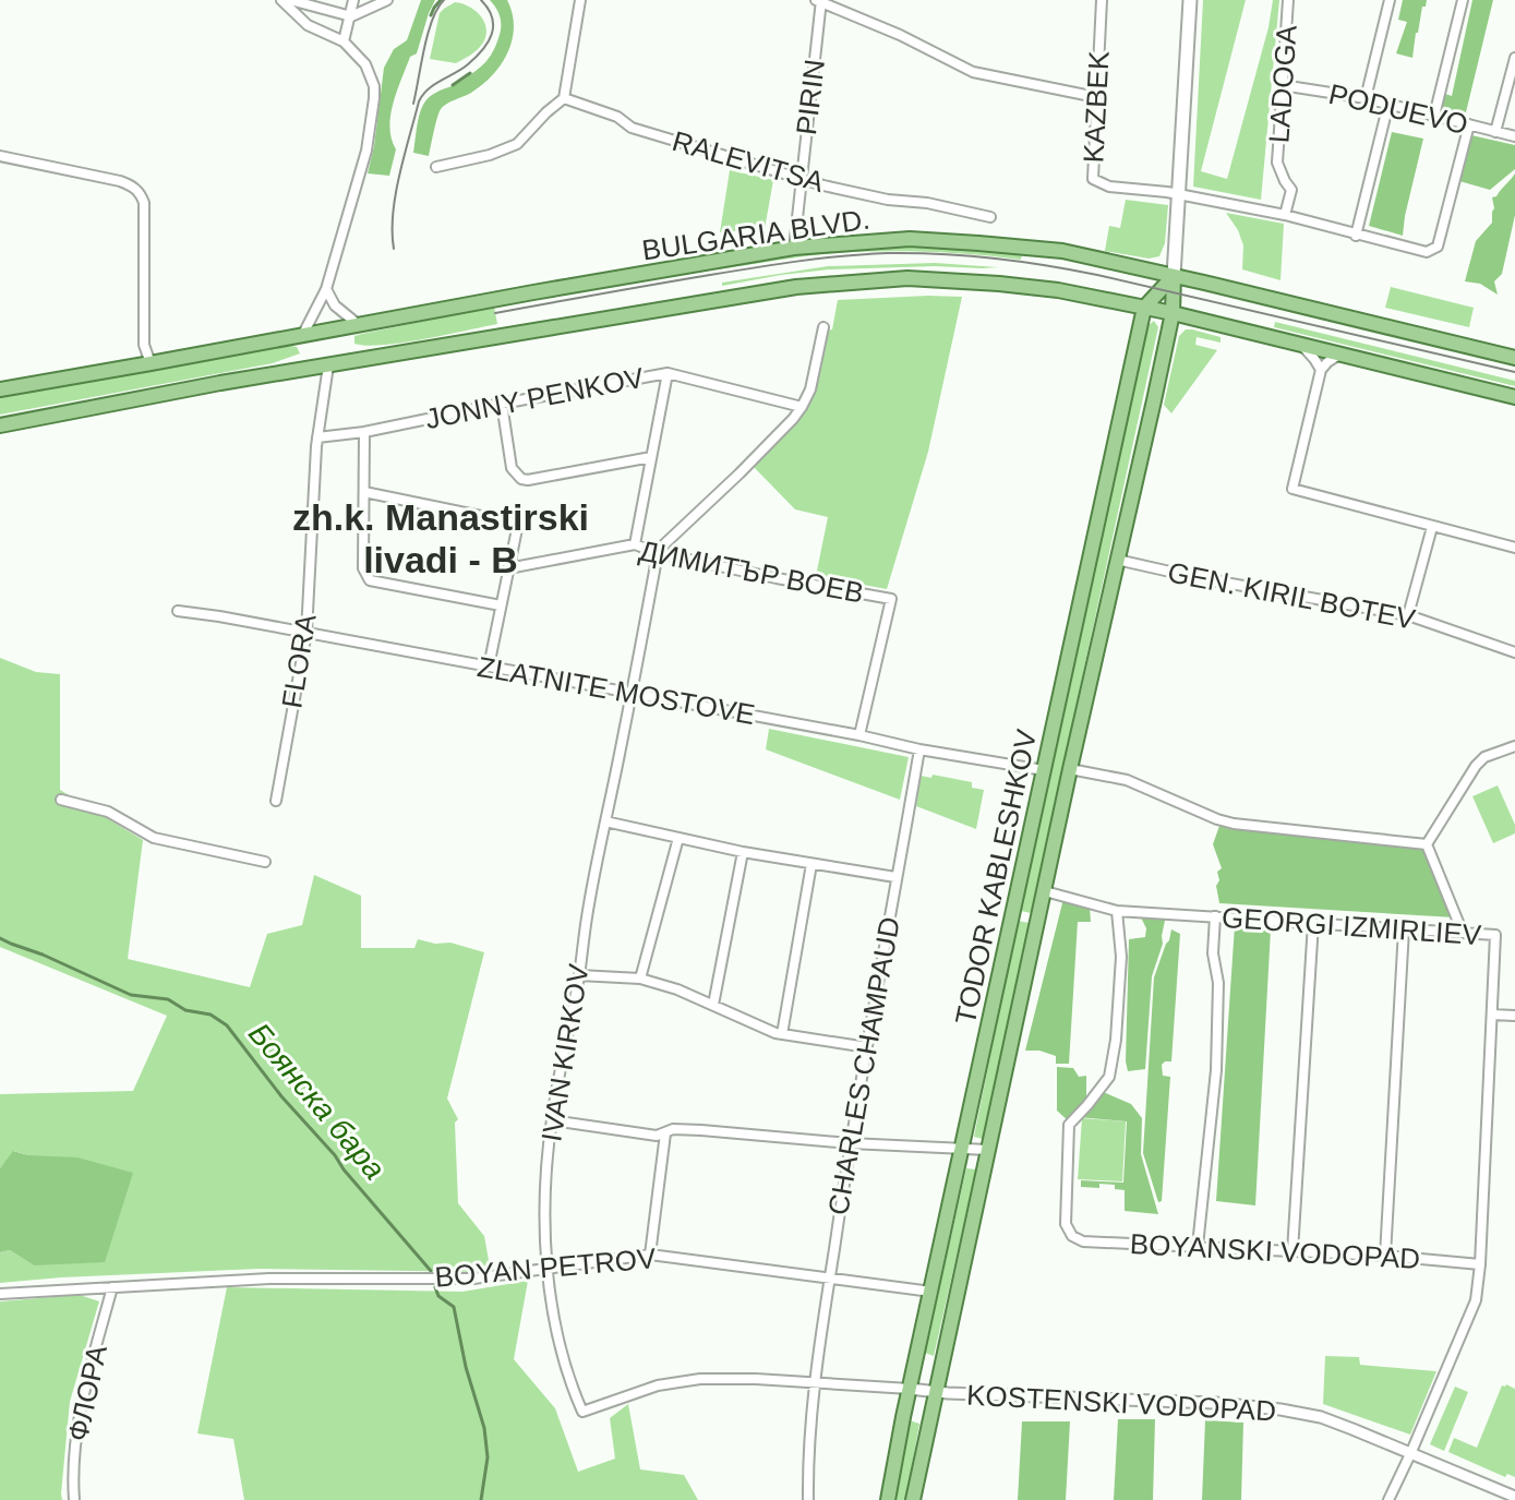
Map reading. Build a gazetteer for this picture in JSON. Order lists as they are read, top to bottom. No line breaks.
{"streets":{"main road":["BULGARIA BLVD.","TODOR KABLESHKOV"],"street":["LADOGA","PIRIN","KAZBEK","PODUEVO","RALEVITSA","JONNY PENKOV","ДИМИТЪР ВОЕВ","GEN. KIRIL BOTEV","FLORA","ZLATNITE MOSTOVE","GEORGI IZMIRLIEV","IVAN KIRKOV","CHARLES CHAMPAUD","BOYANSKI VODOPAD","BOYAN PETROV","ФЛОРА","KOSTENSKI VODOPAD"]},"crossings":[["LADOGA","PODUEVO"],["PIRIN","RALEVITSA"],["PIRIN","BULGARIA BLVD."],["KAZBEK","TODOR KABLESHKOV"],["BULGARIA BLVD.","FLORA"],["BULGARIA BLVD.","TODOR KABLESHKOV"],["JONNY PENKOV","FLORA"],["ДИМИТЪР ВОЕВ","ZLATNITE MOSTOVE"],["ДИМИТЪР ВОЕВ","IVAN KIRKOV"],["GEN. KIRIL BOTEV","TODOR KABLESHKOV"],["FLORA","ZLATNITE MOSTOVE"],["ZLATNITE MOSTOVE","TODOR KABLESHKOV"],["ZLATNITE MOSTOVE","IVAN KIRKOV"],["ZLATNITE MOSTOVE","CHARLES CHAMPAUD"],["TODOR KABLESHKOV","GEORGI IZMIRLIEV"],["TODOR KABLESHKOV","BOYAN PETROV"],["TODOR KABLESHKOV","KOSTENSKI VODOPAD"],["GEORGI IZMIRLIEV","BOYANSKI VODOPAD"],["GEORGI IZMIRLIEV","KOSTENSKI VODOPAD"],["IVAN KIRKOV","BOYAN PETROV"],["IVAN KIRKOV","KOSTENSKI VODOPAD"],["CHARLES CHAMPAUD","BOYAN PETROV"],["CHARLES CHAMPAUD","KOSTENSKI VODOPAD"],["BOYAN PETROV","ФЛОРА"]],"districts":["zh.k. Manastirski livadi - B"],"water":["Боянска бара"]}
